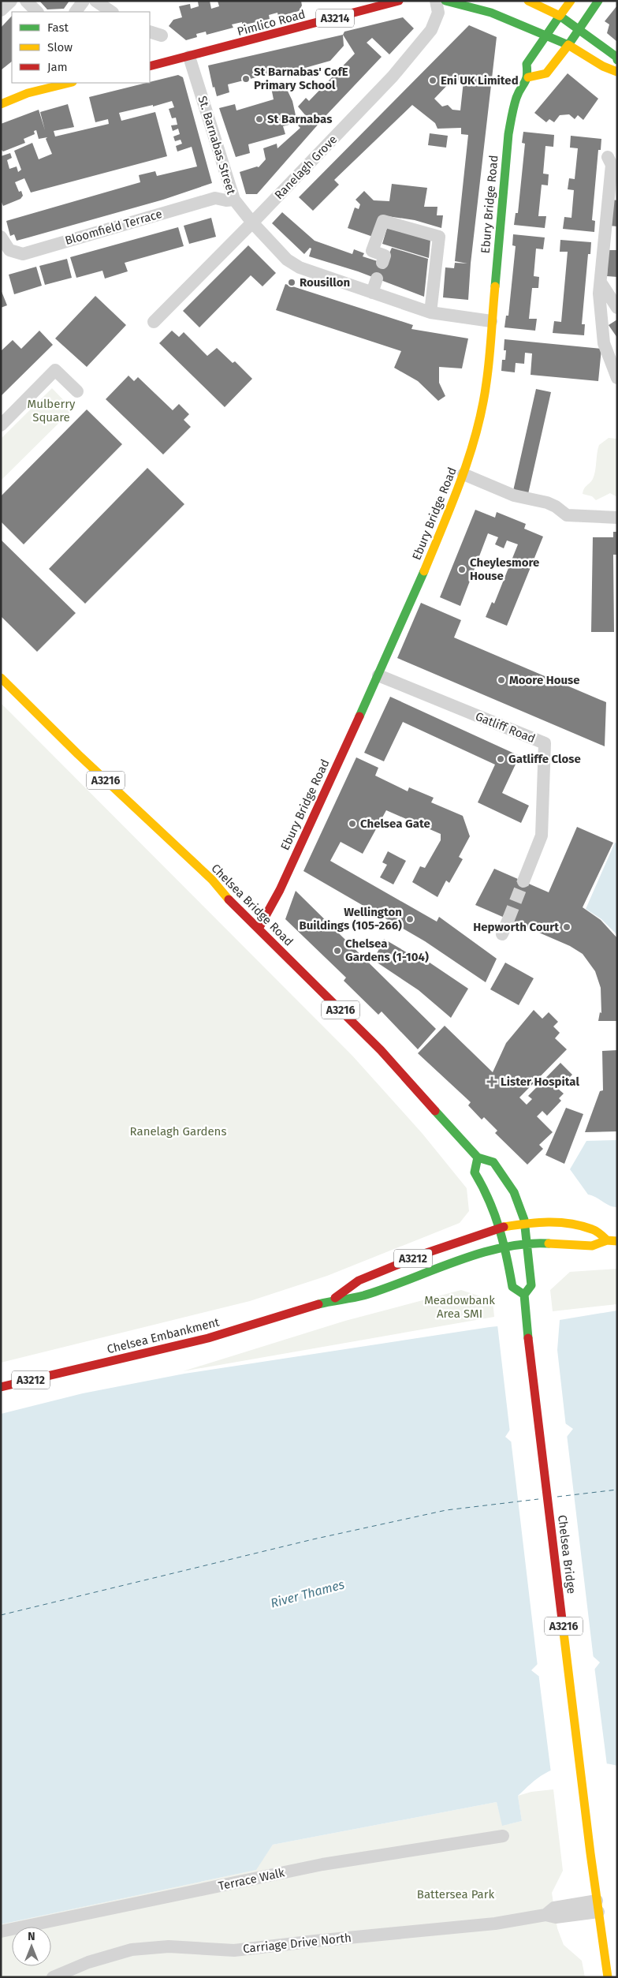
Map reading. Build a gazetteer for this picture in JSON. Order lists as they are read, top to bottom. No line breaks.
{"streets":{"main road":["A3214","Pimlico Road","Ebury Bridge Road","A3216","Chelsea Bridge Road","A3212","Chelsea Embankment","Chelsea Bridge"],"street":["St. Barnabas Street","Ranelagh Grove","Bloomfield Terrace","Gatliff Road","Terrace Walk","Carriage Drive North"]},"crossings":[["Pimlico Road","St. Barnabas Street"],["St. Barnabas Street","Ranelagh Grove"],["St. Barnabas Street","Ebury Bridge Road"],["St. Barnabas Street","Bloomfield Terrace"],["Ebury Bridge Road","Gatliff Road"],["Ebury Bridge Road","Chelsea Bridge Road"],["A3216","Chelsea Bridge Road"],["A3216","A3212"],["A3216","Chelsea Bridge"],["A3216","Carriage Drive North"],["Chelsea Bridge Road","A3212"],["A3212","Chelsea Embankment"],["Chelsea Bridge","Carriage Drive North"]],"water":["River Thames"],"parks":["Mulberry Square","Ranelagh Gardens","Meadowbank Area SMI","Battersea Park"],"places":{"other":["St Barnabas' CofE Primary School","Eni UK Limited","St Barnabas","Rousillon","Cheylesmore House","Moore House","Gatliffe Close","Chelsea Gate","Wellington Buildings (105-266)","Hepworth Court","Chelsea Gardens (1-104)"],"health":["Lister Hospital"]},"legend":["Fast","Slow","Jam"],"north":"top"}
